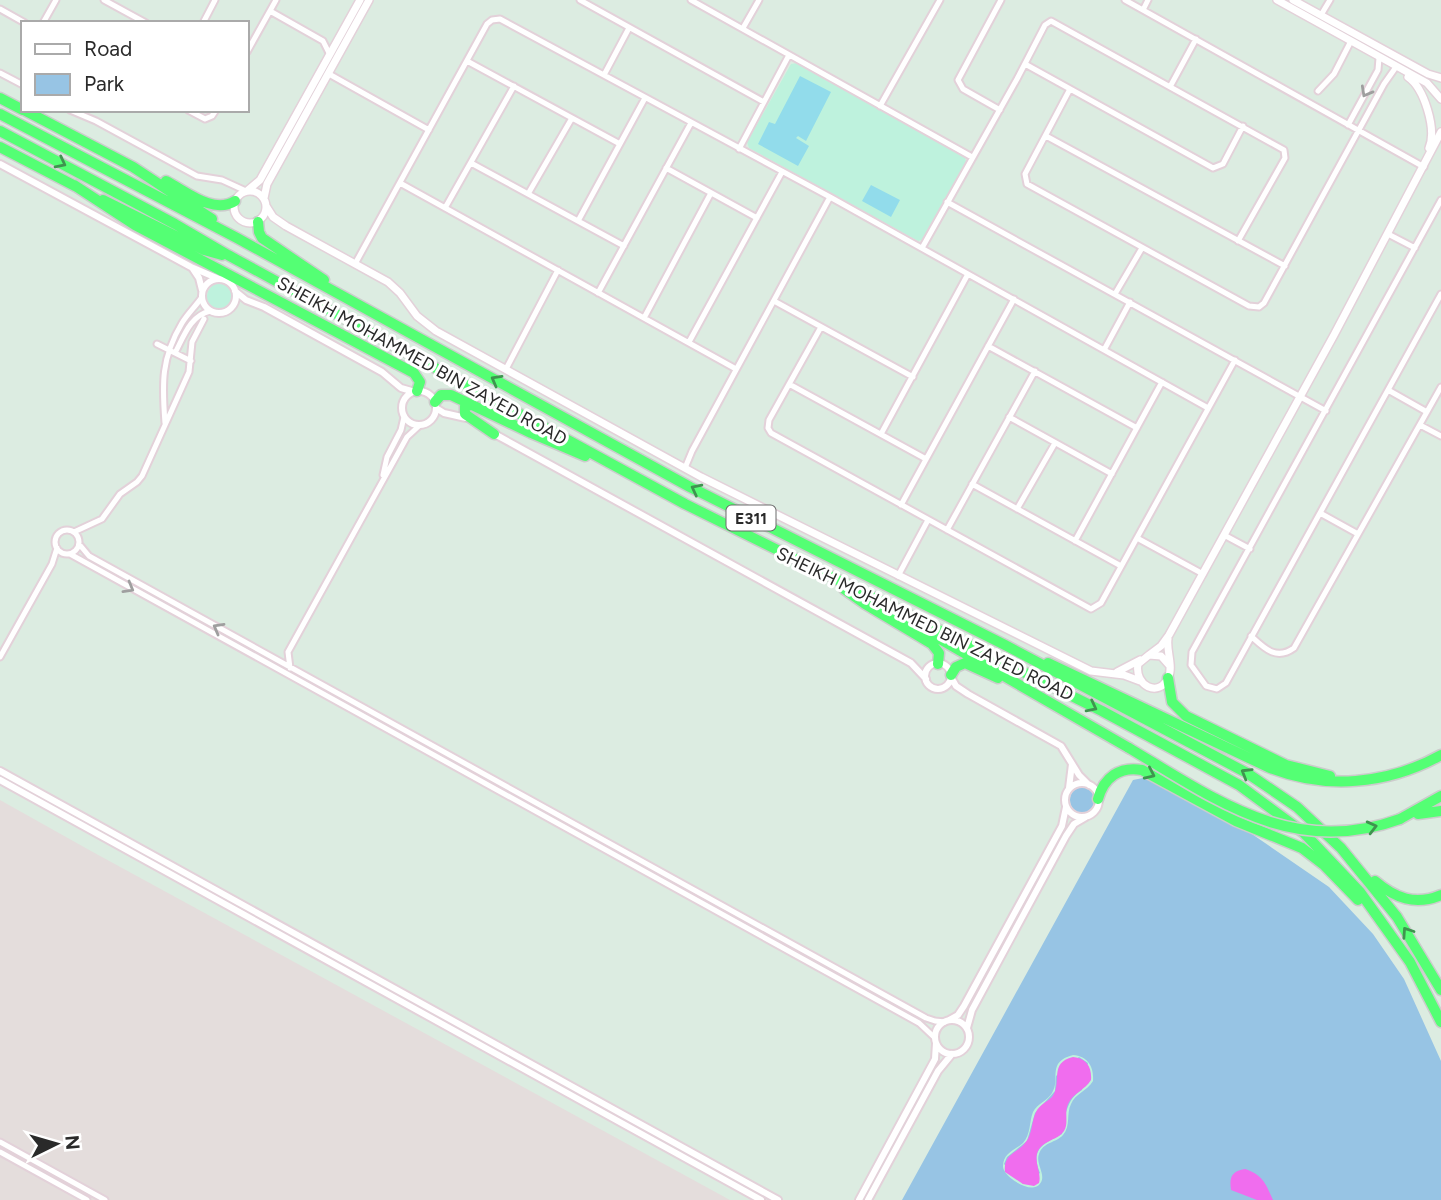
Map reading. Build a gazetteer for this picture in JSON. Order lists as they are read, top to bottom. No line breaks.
{"streets":{"highway":["SHEIKH MOHAMMED BIN ZAYED ROAD","E311"]},"legend":["Road","Park"],"north":"right"}
